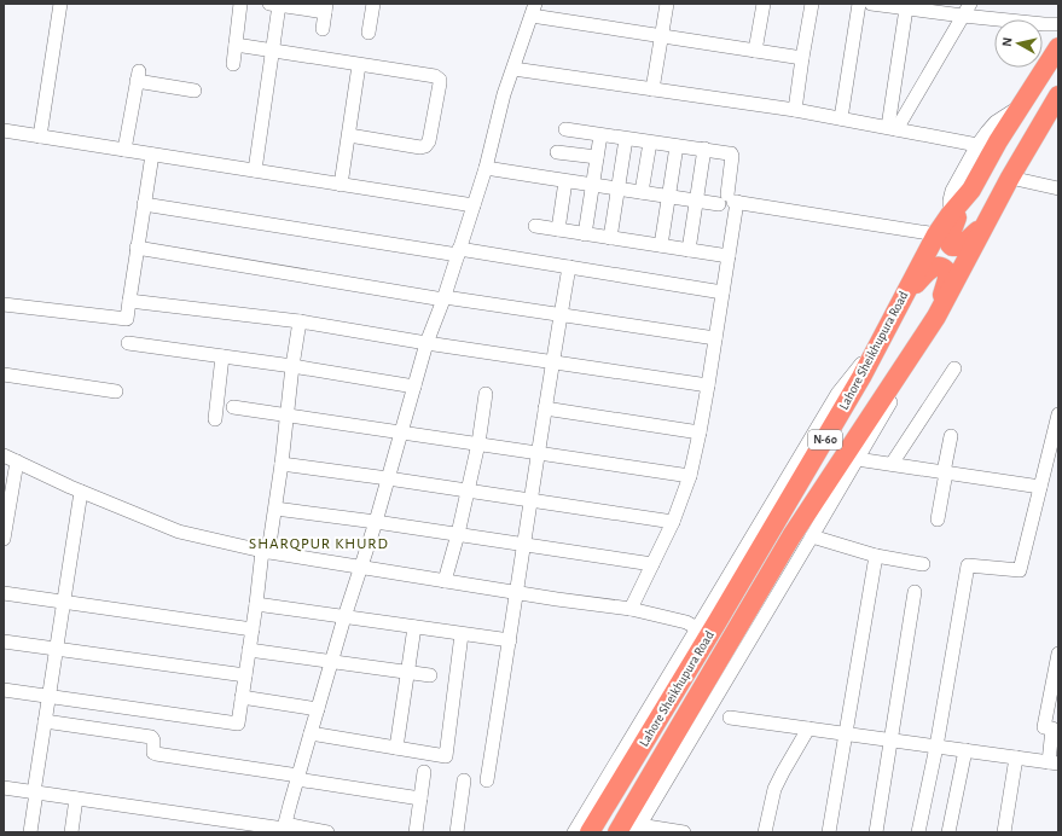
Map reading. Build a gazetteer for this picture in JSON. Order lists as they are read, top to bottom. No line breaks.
{"streets":{"highway":["Lahore Sheikhupura Road","N-60"]},"districts":["SHARQPUR KHURD"],"north":"left"}
